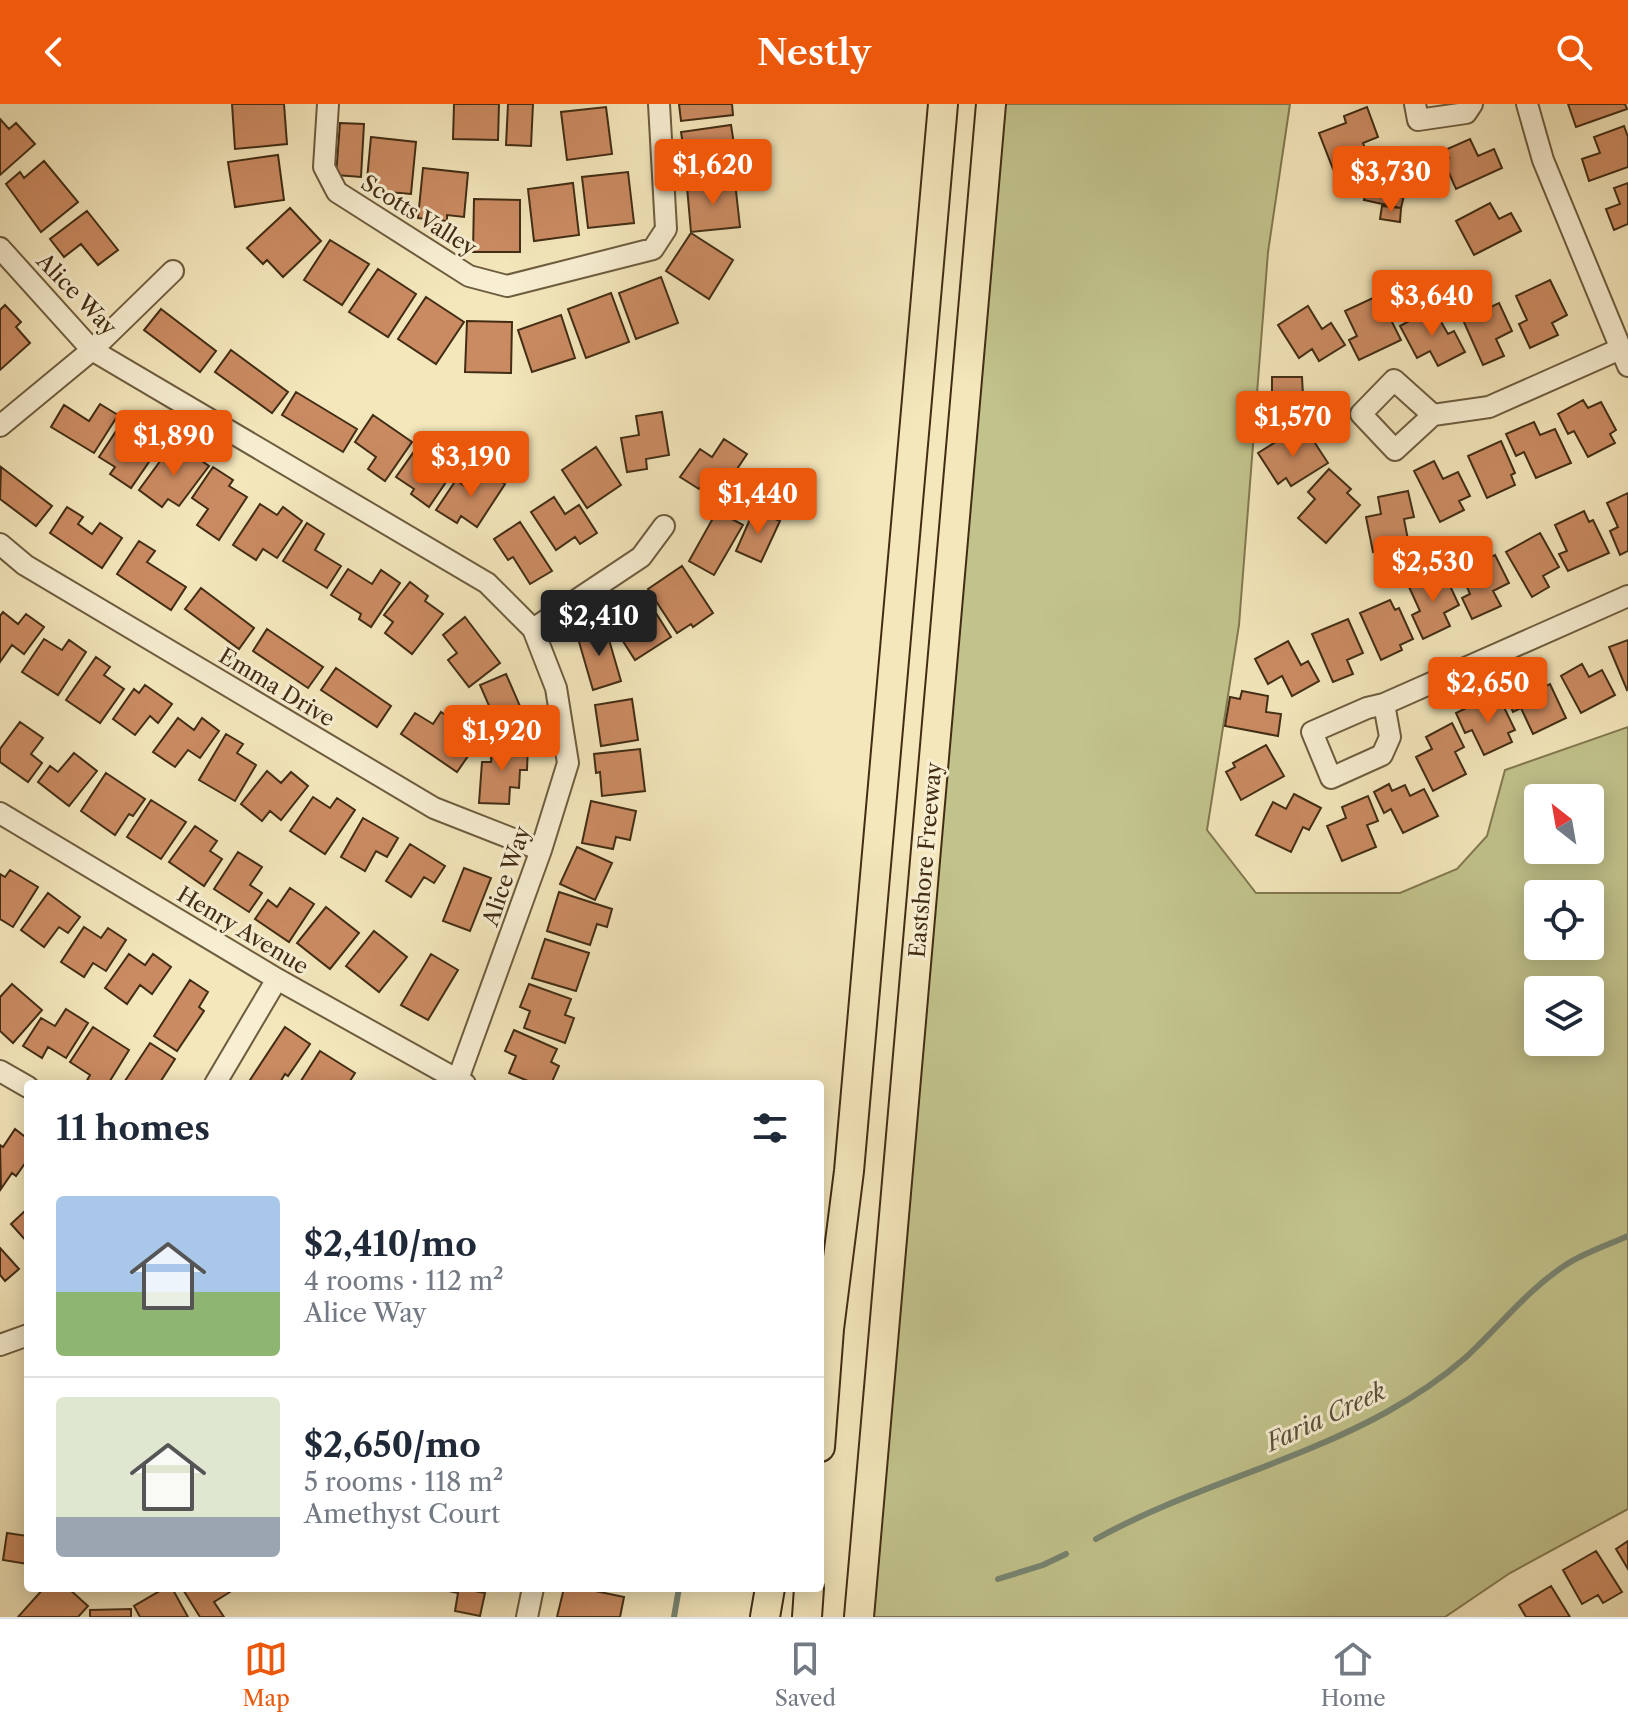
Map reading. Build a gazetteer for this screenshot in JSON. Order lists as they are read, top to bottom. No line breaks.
{"streets":{"highway":["Eastshore Freeway"],"street":["Scotts Valley","Alice Way","Emma Drive","Henry Avenue"]},"crossings":[["Alice Way","Emma Drive"]],"water":["Faria Creek"],"north":"top left","page":{"header":"Nestly","price":["$1,620","$3,730","$3,640","$1,570","$1,890","$3,190","$1,440","$2,530","$2,410","$2,650","$1,920"],"heading":"11 homes","list":[{"name":"$2,410/mo","note":"4 rooms · 112 m² · Alice Way"},{"name":"$2,650/mo","note":"5 rooms · 118 m² · Amethyst Court"}],"tabs":["Map","Saved","Home"]}}
